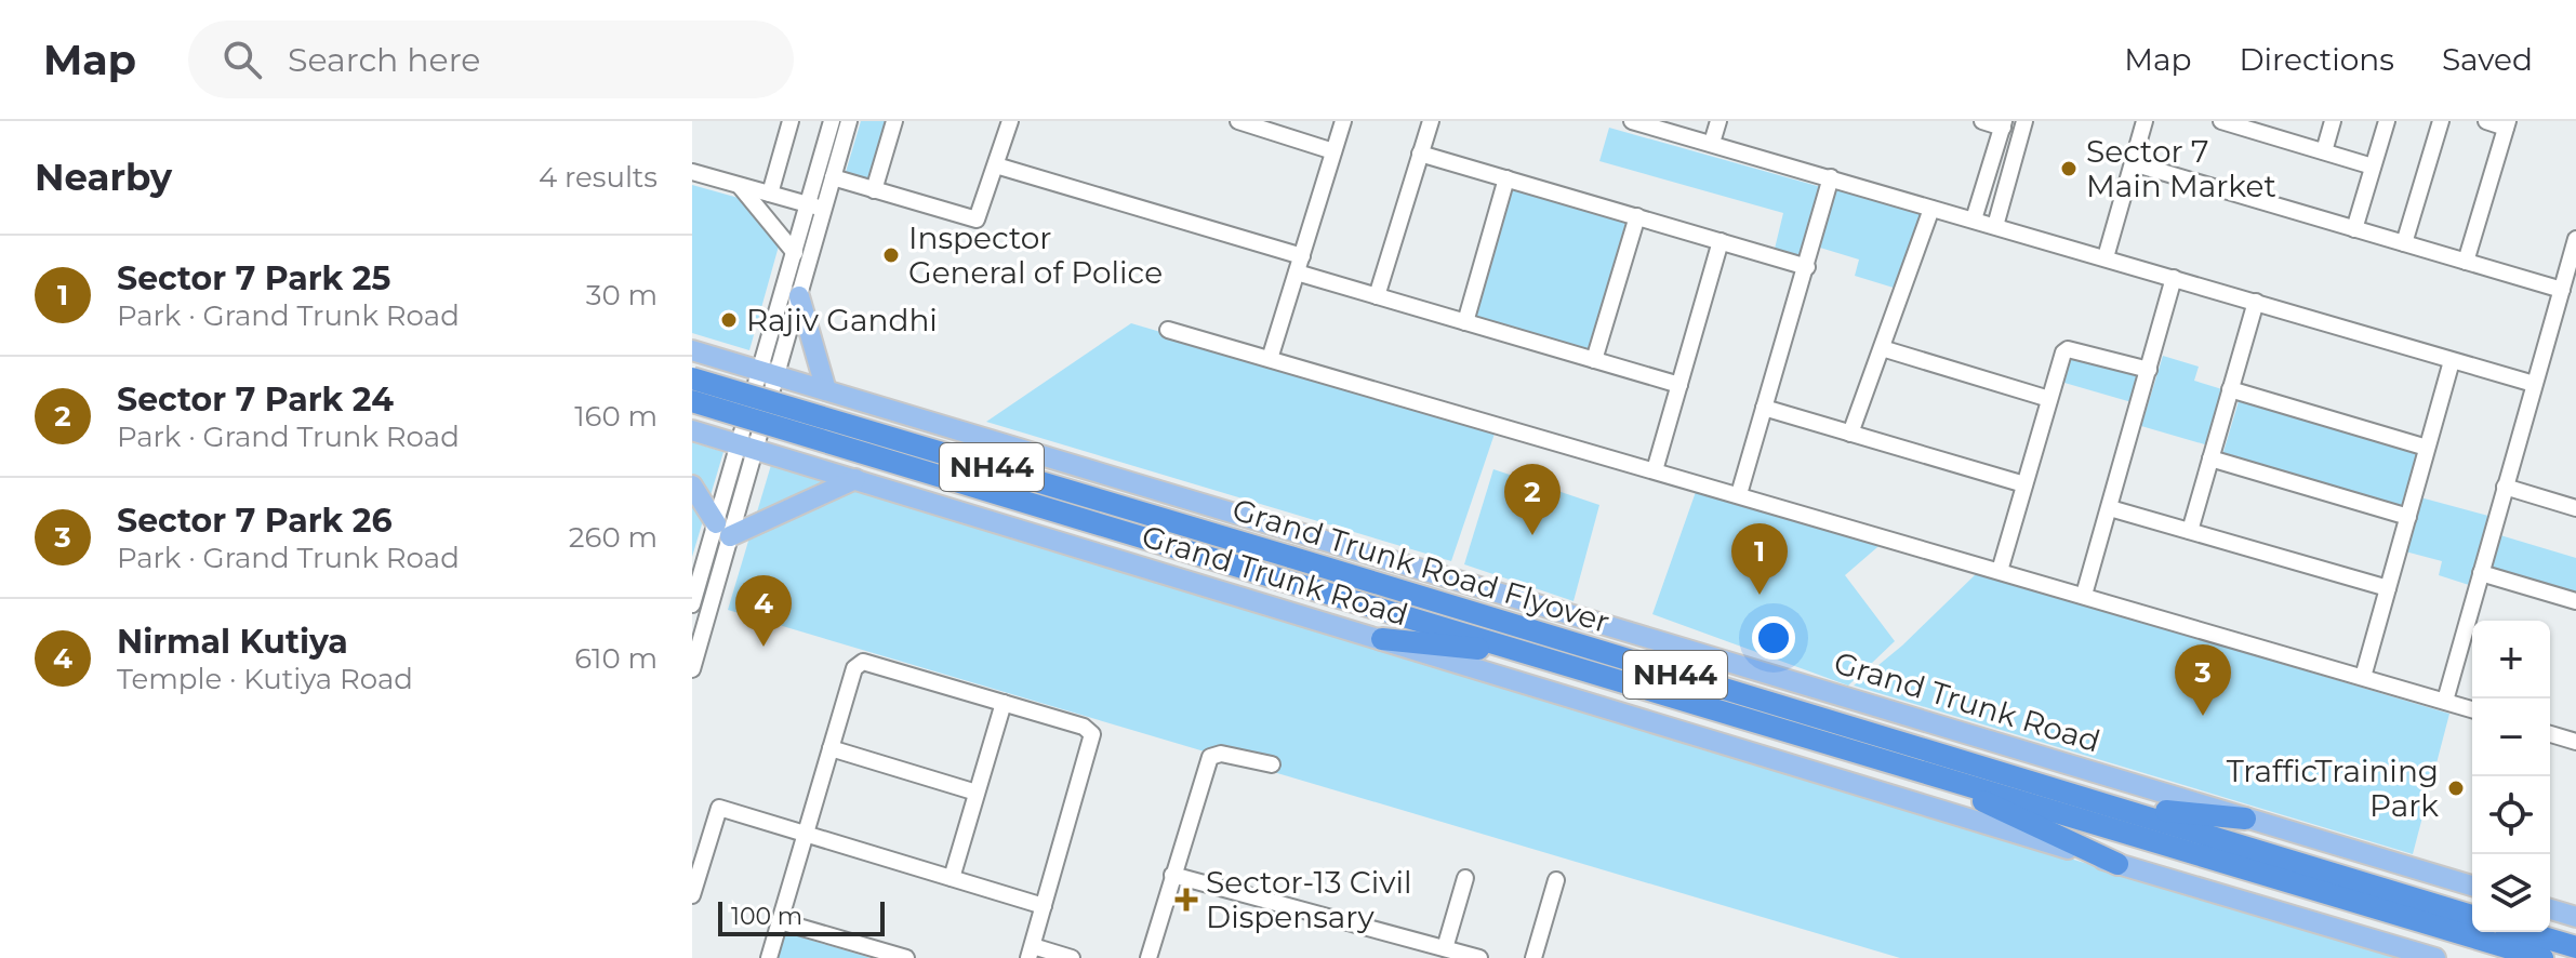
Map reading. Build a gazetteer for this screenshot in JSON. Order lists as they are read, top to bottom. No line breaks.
{"streets":{"highway":["NH44","Grand Trunk Road Flyover"],"main road":["Grand Trunk Road"]},"crossings":[["NH44","Grand Trunk Road Flyover"]],"places":{"other":["Sector 7 Main Market","Inspector General of Police","Rajiv Gandhi","TrafficTraining Park"],"health":["Sector-13 Civil Dispensary"]},"scale_bar":"100 m","page":{"header":"Map","search":"Search here","nav":["Map","Directions","Saved"],"heading":["Nearby","4 results"],"list":[{"mark":"1","name":"Sector 7 Park 25","note":"Park · Grand Trunk Road","value":"30 m"},{"mark":"2","name":"Sector 7 Park 24","note":"Park · Grand Trunk Road","value":"160 m"},{"mark":"3","name":"Sector 7 Park 26","note":"Park · Grand Trunk Road","value":"260 m"},{"mark":"4","name":"Nirmal Kutiya","note":"Temple · Kutiya Road","value":"610 m"}],"pins":["2","1","4","3"],"map_buttons":["+","−"],"scale":"100 m"}}
